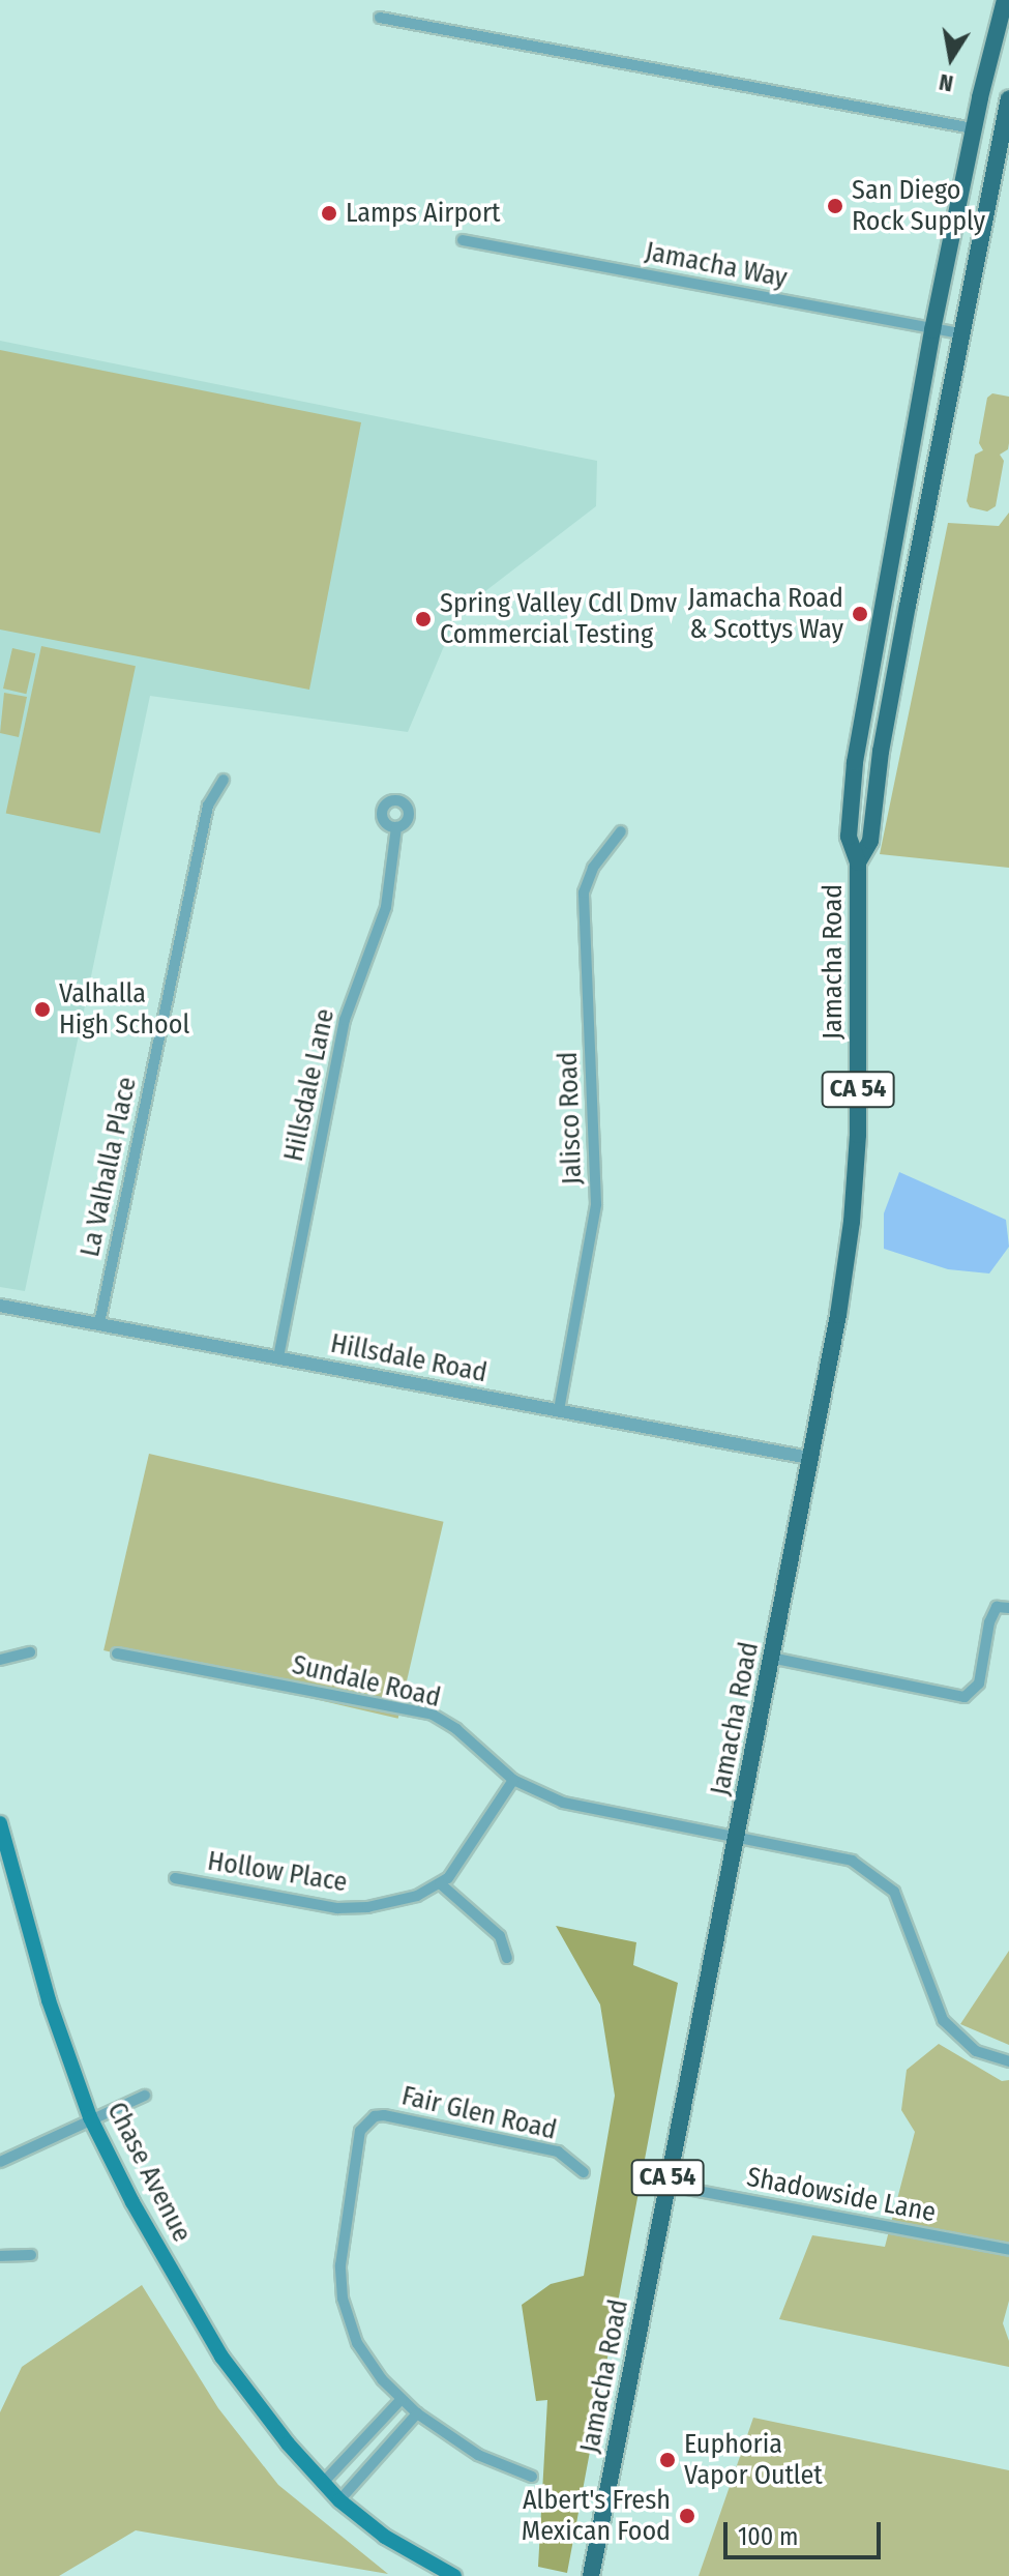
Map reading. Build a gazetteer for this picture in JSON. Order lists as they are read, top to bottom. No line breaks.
{"streets":{"main road":["Jamacha Road","CA 54","Chase Avenue"],"street":["Jamacha Way","Hillsdale Lane","Jalisco Road","La Valhalla Place","Hillsdale Road","Sundale Road","Hollow Place","Fair Glen Road","Shadowside Lane"]},"crossings":[["Jamacha Way","Jamacha Road"],["Jamacha Road","Hillsdale Road"],["Jamacha Road","Sundale Road"],["Jamacha Road","Shadowside Lane"],["Hillsdale Lane","Hillsdale Road"],["Jalisco Road","Hillsdale Road"],["La Valhalla Place","Hillsdale Road"],["Sundale Road","Hollow Place"]],"places":["San Diego Rock Supply","Lamps Airport","Jamacha Road & Scottys Way","Spring Valley Cdl Dmv Commercial Testing","Valhalla High School","Euphoria Vapor Outlet","Albert's Fresh Mexican Food"],"scale_bar":"100 m","north":"bottom"}
